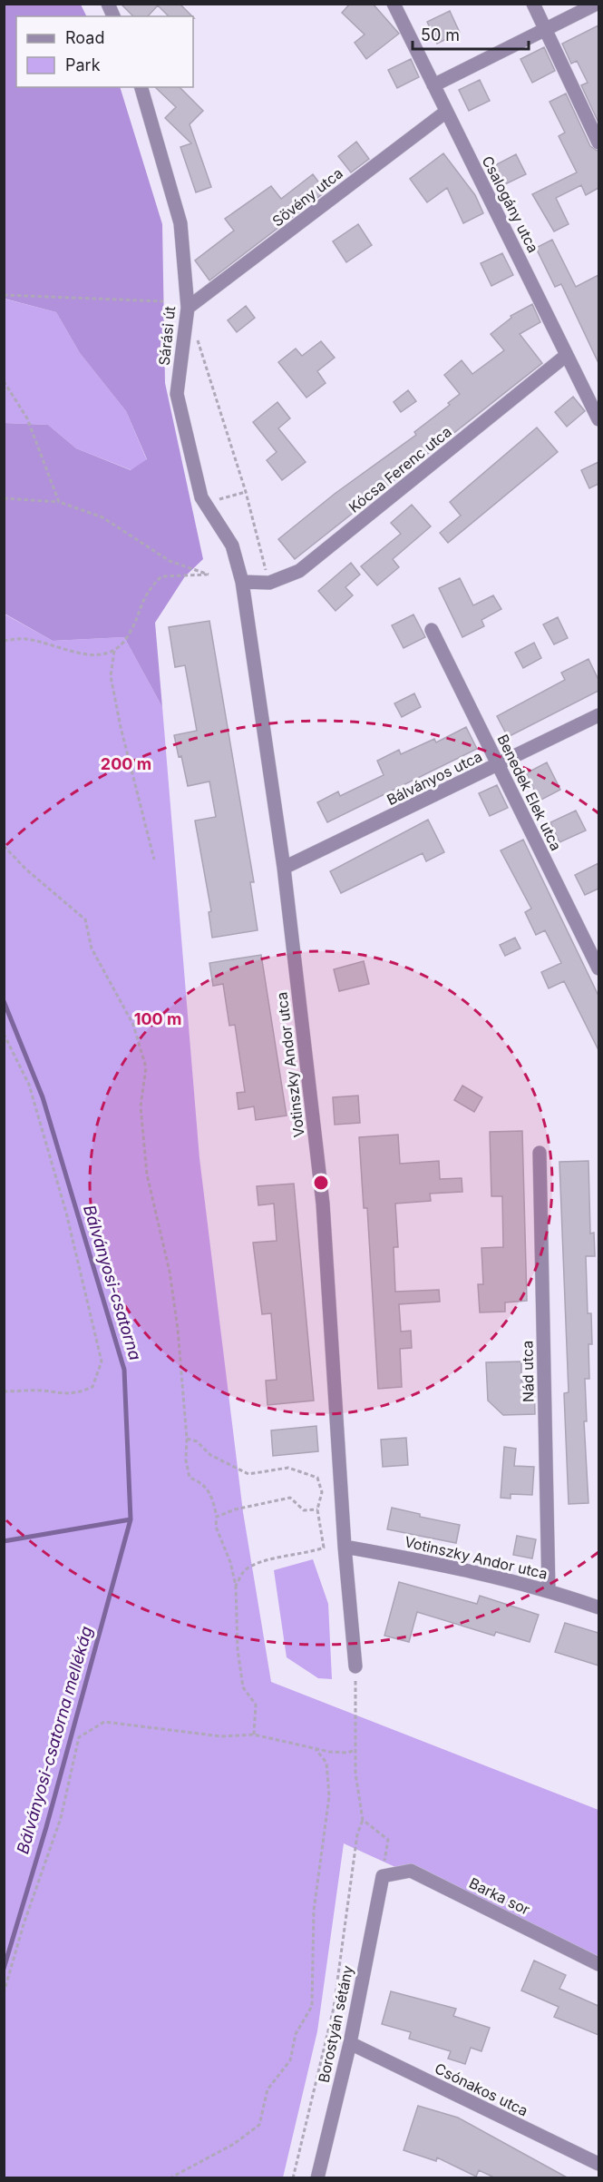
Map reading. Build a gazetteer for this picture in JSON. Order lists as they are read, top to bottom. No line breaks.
{"streets":{"street":["Sövény utca","Csalogány utca","Sárási út","Kócsa Ferenc utca","Bálványos utca","Benedek Elek utca","Votinszky Andor utca","Nád utca","Barka sor","Borostyán sétány","Csónakos utca"]},"crossings":[["Sövény utca","Csalogány utca"],["Sövény utca","Sárási út"],["Csalogány utca","Kócsa Ferenc utca"],["Sárási út","Kócsa Ferenc utca"],["Sárási út","Votinszky Andor utca"],["Kócsa Ferenc utca","Votinszky Andor utca"],["Bálványos utca","Benedek Elek utca"],["Bálványos utca","Votinszky Andor utca"],["Votinszky Andor utca","Nád utca"],["Barka sor","Borostyán sétány"],["Borostyán sétány","Csónakos utca"]],"water":["Bálványosi-csatorna","Bálványosi-csatorna mellékág"],"legend":["Road","Park"],"scale_bar":"50 m","rings":["200 m","100 m"]}
